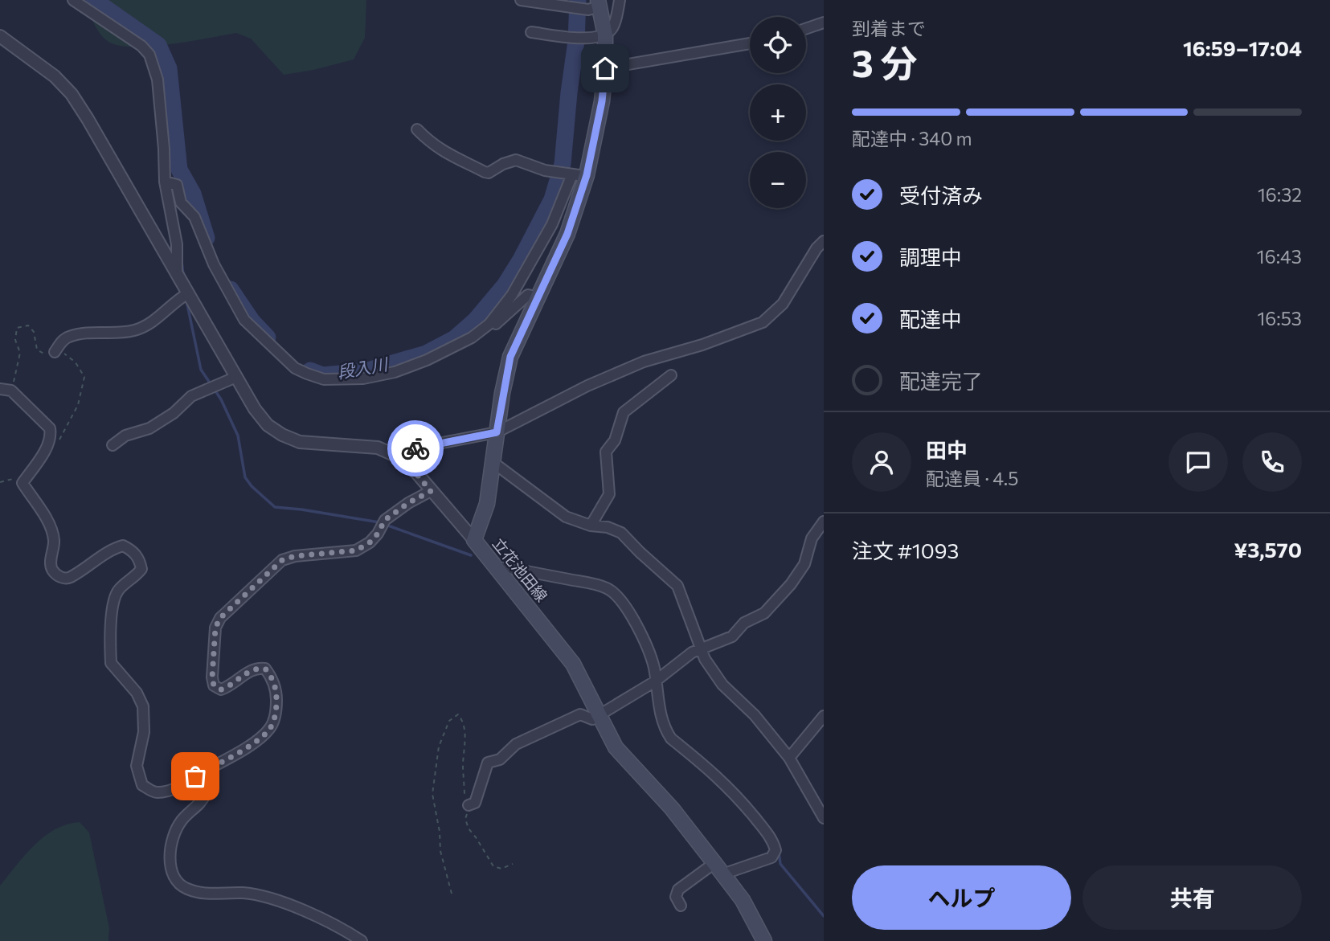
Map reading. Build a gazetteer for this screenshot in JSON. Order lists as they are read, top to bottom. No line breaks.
{"streets":{"main road":["立花池田線"]},"water":["段入川"],"page":{"heading":["3 分","到着まで","16:59–17:04"],"panel":["田中","配達員 · 4.5","注文 #1093","¥3,570"],"map_buttons":["+","−"],"bar":"配達中 · 340 m","list":[["受付済み","16:32"],["調理中","16:43"],["配達中","16:53"],"配達完了"],"buttons":["ヘルプ","共有"]}}
